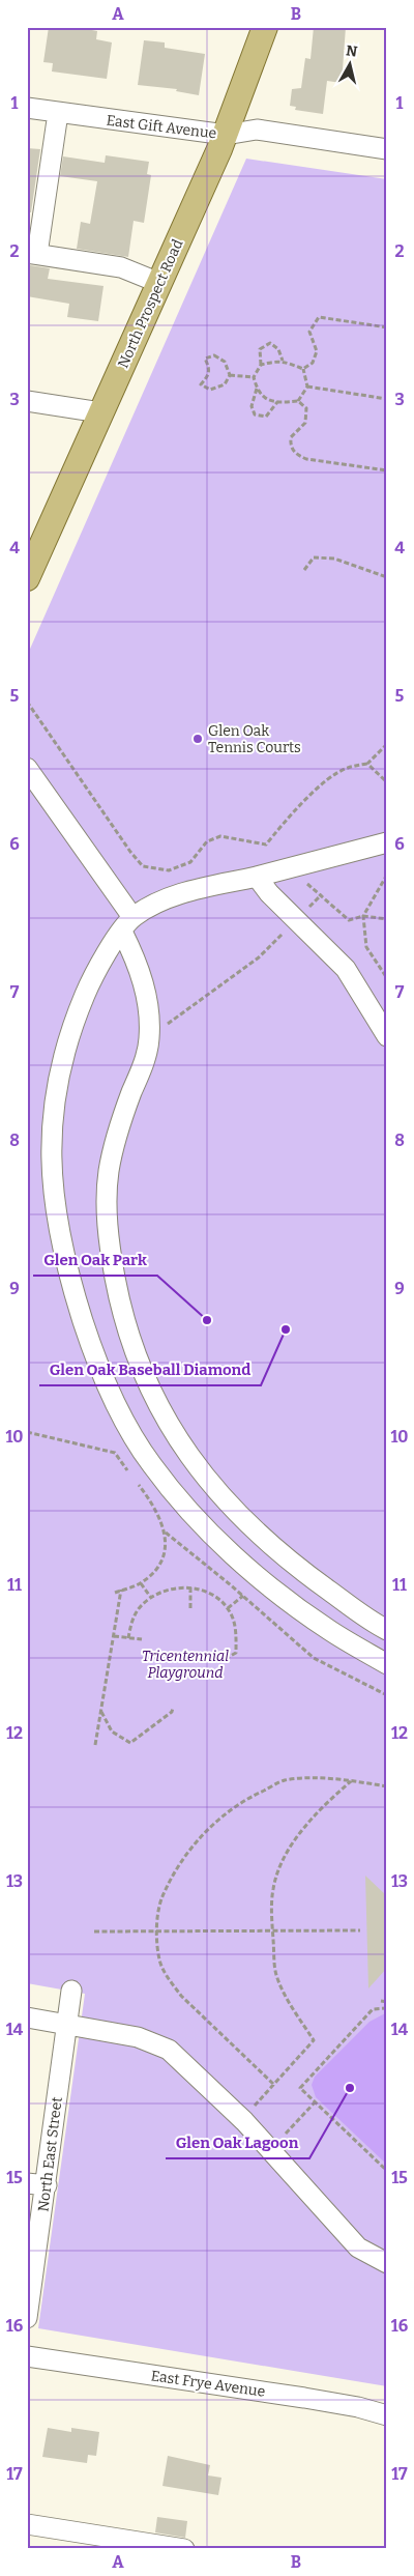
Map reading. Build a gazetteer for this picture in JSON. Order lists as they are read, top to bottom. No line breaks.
{"streets":{"main road":["North Prospect Road"],"street":["East Gift Avenue","North East Street","East Frye Avenue"]},"crossings":[["East Gift Avenue","North Prospect Road"]],"parks":["Tricentennial Playground"],"places":["Glen Oak Tennis Courts","Glen Oak Park","Glen Oak Baseball Diamond","Glen Oak Lagoon"],"north":"top","grid":{"columns":["A","B"],"rows":["1","2","3","4","5","6","7","8","9","10","11","12","13","14","15","16","17"]}}
